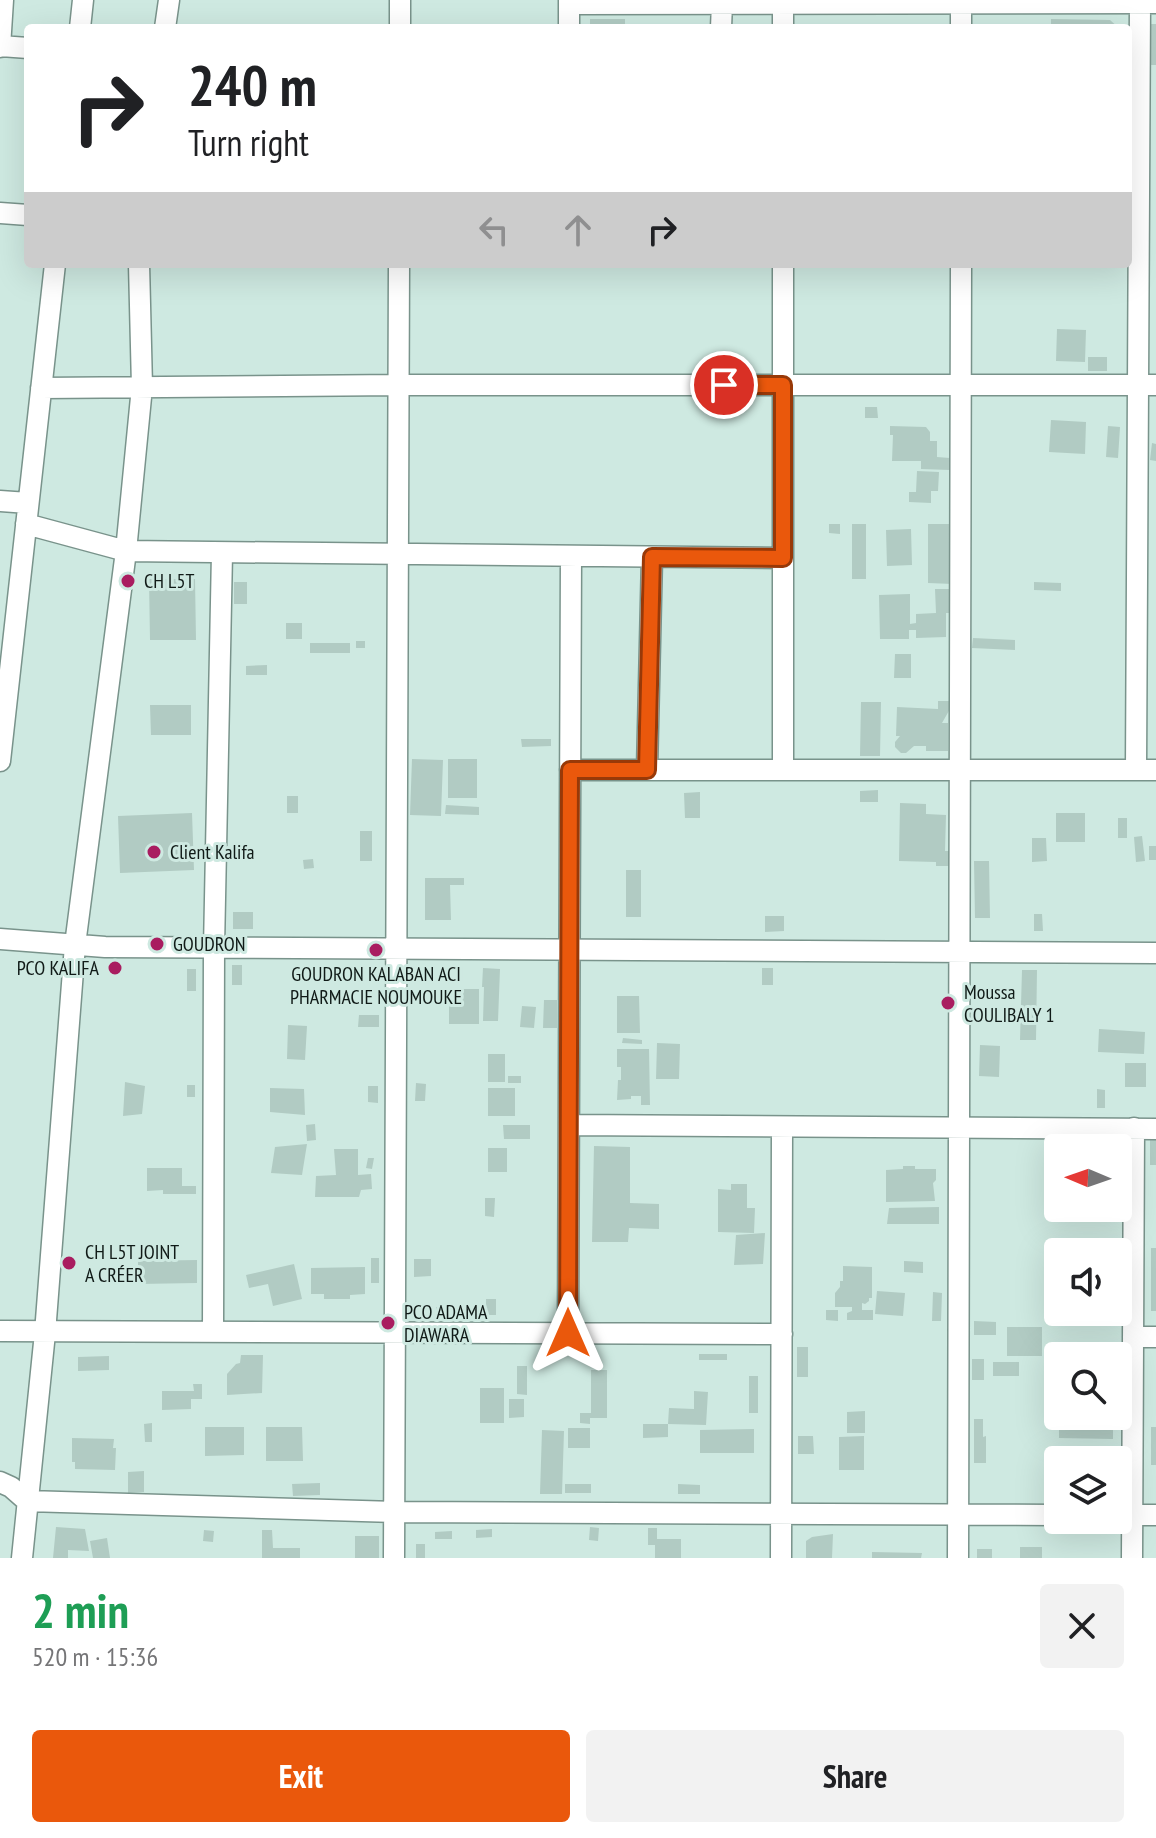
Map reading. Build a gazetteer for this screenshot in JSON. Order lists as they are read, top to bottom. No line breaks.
{"places":["CH L5T","Client Kalifa","GOUDRON","GOUDRON KALABAN ACI PHARMACIE NOUMOUKE","PCO KALIFA","Moussa COULIBALY 1","CH L5T JOINT A CRÉER","PCO ADAMA DIAWARA"],"north":"left","page":{"turn":["240 m","Turn right"],"heading":["2 min","520 m · 15:36"],"buttons":["Exit","Share"]}}
